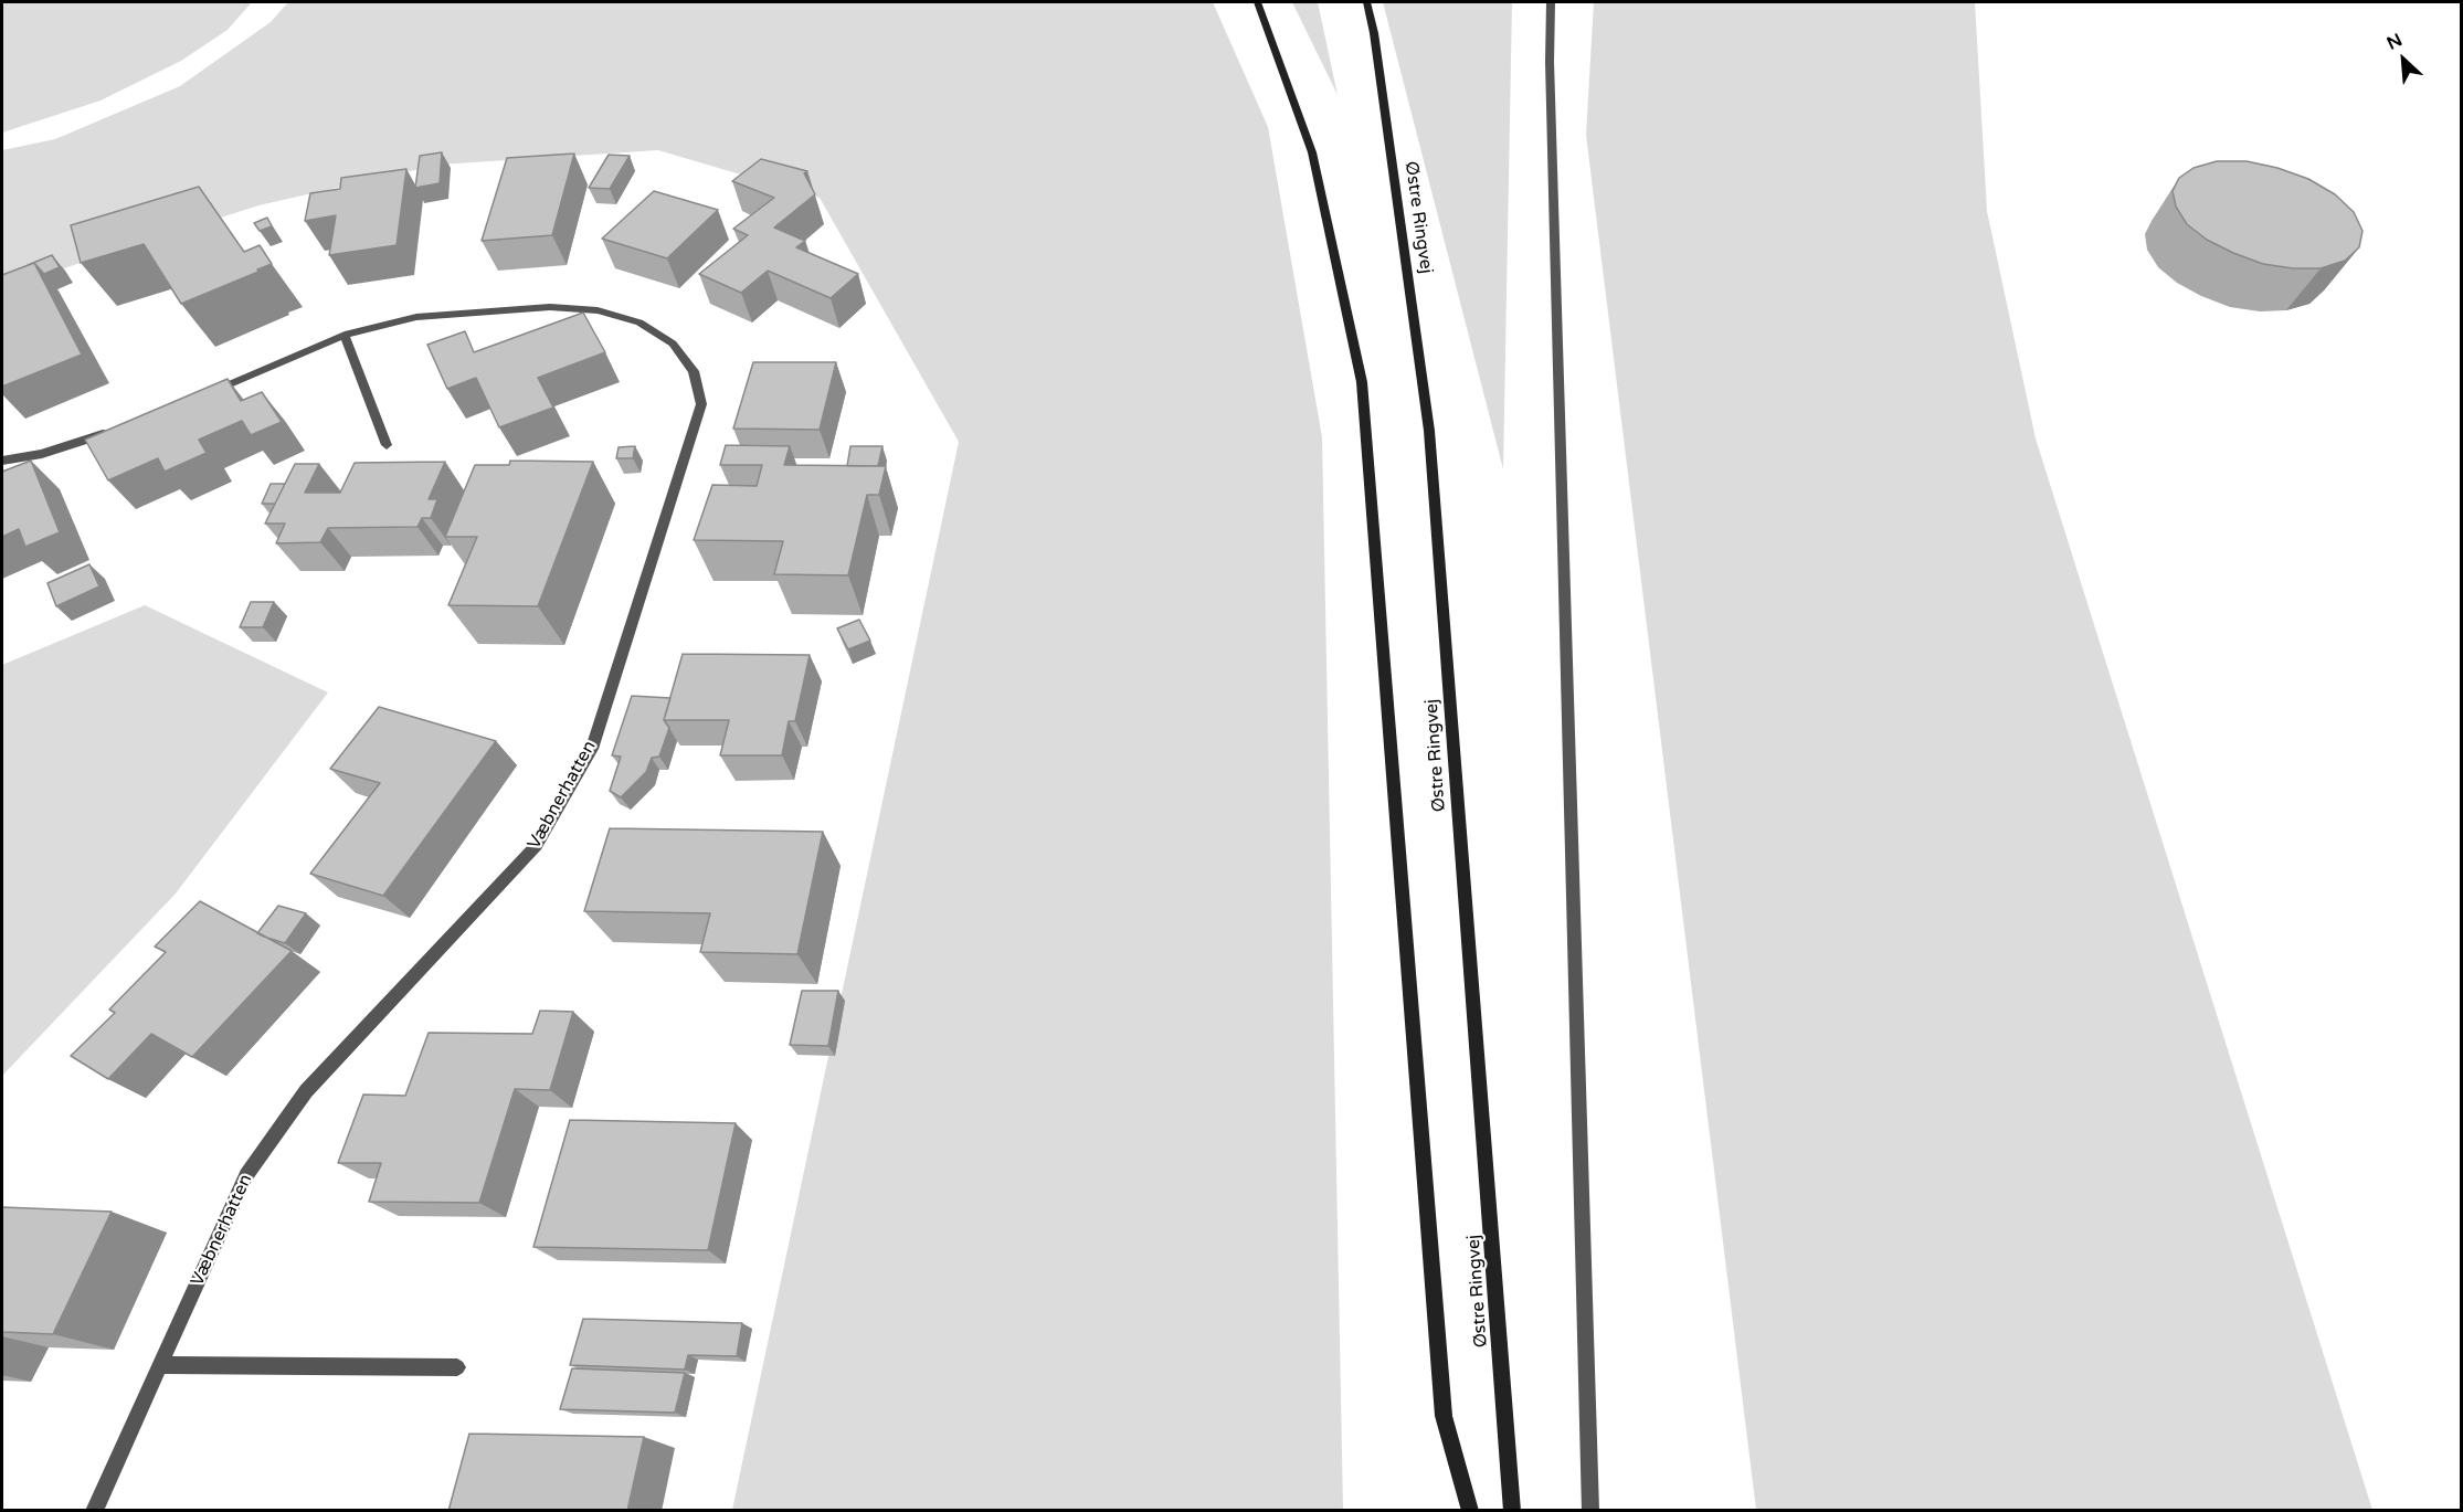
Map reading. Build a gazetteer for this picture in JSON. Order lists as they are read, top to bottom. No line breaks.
{"streets":{"main road":["Østre Ringvej"],"street":["Væbnerhatten"]},"north":"top left"}
